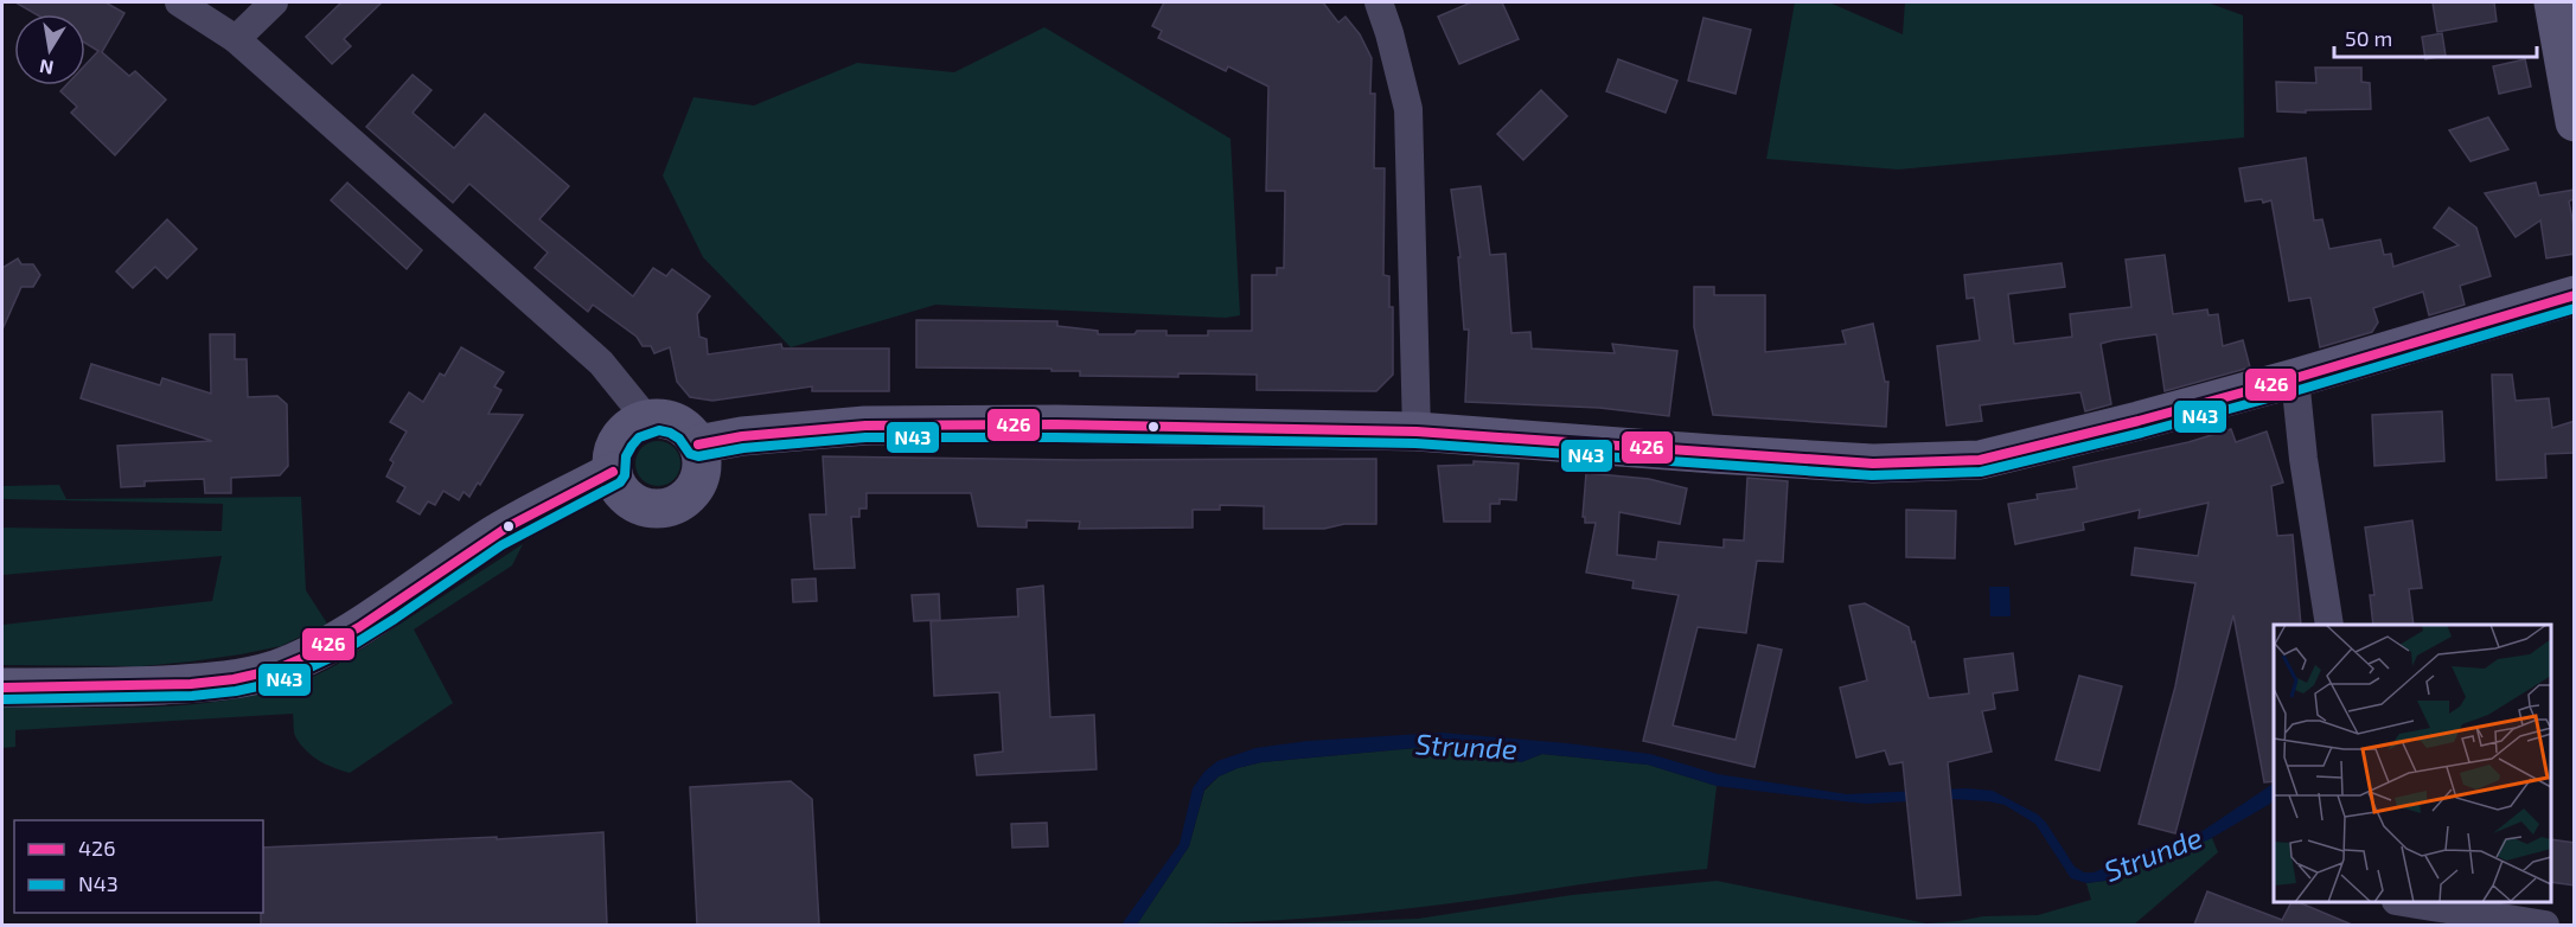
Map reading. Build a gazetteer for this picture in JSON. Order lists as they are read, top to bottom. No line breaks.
{"water":["Strunde"],"lines":["transit line 426","transit line N43"],"legend":["426","N43"],"scale_bar":"50 m","north":"bottom"}
